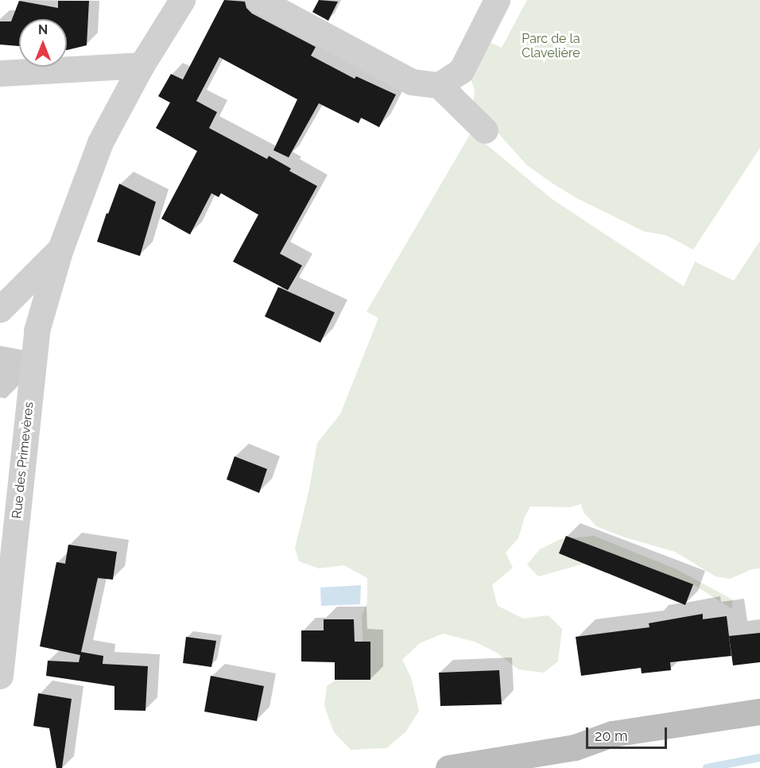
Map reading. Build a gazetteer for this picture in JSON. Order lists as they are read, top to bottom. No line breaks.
{"streets":{"street":["Rue des Primevères"]},"parks":["Parc de la Clavelière"],"scale_bar":"20 m","north":"top"}
